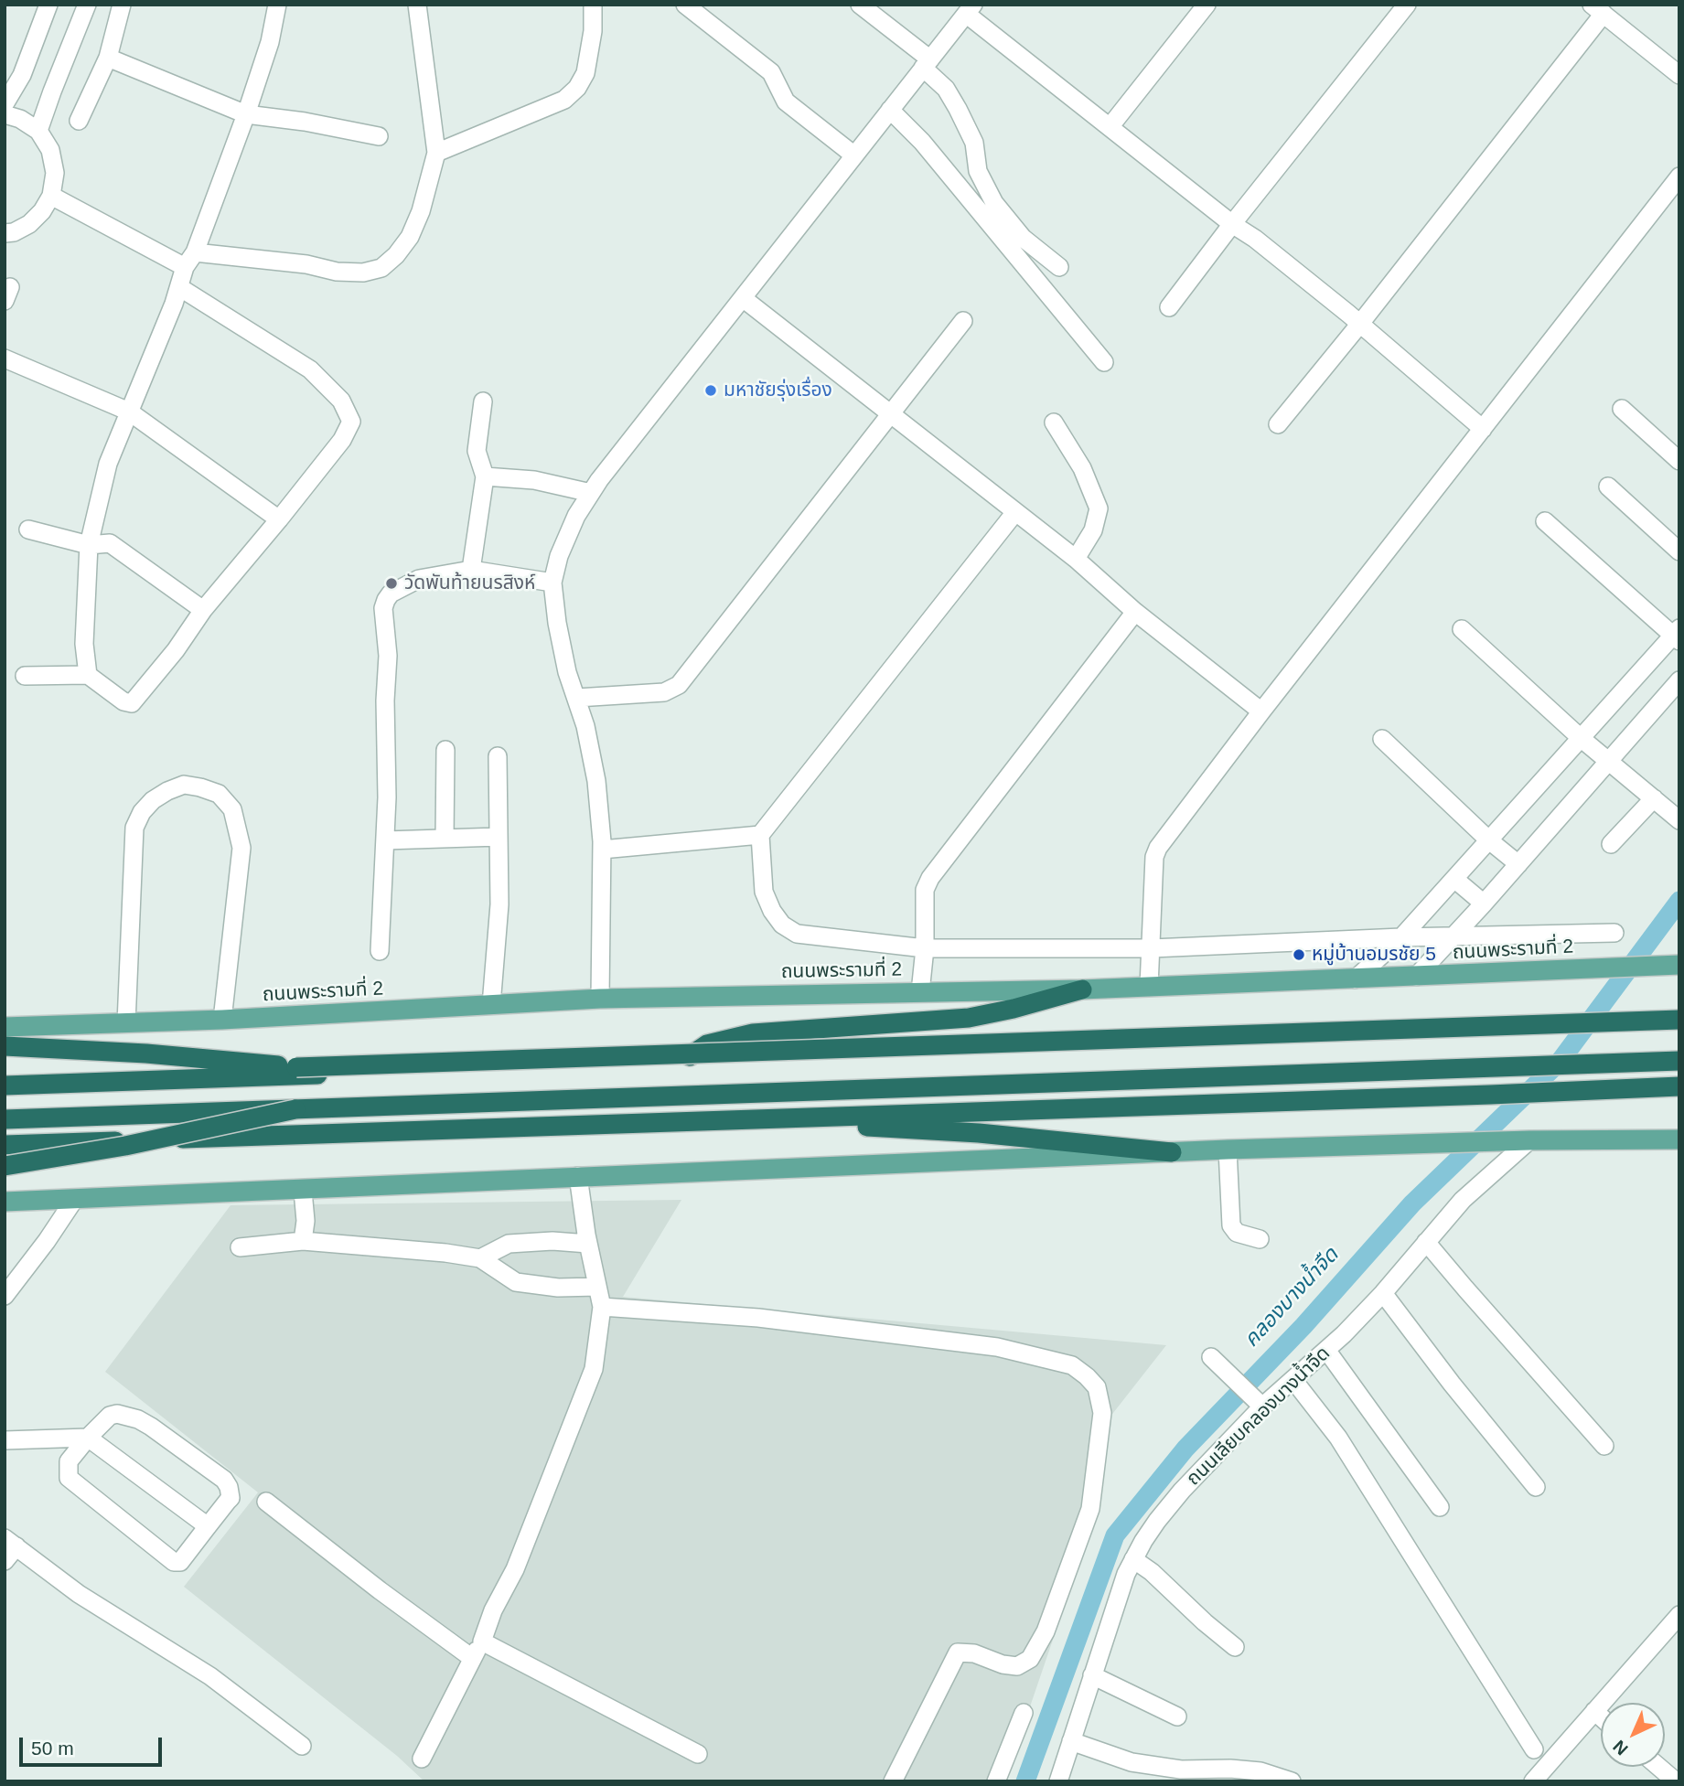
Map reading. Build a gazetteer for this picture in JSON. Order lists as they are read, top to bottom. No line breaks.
{"streets":{"main road":["ถนนพระรามที่ 2"],"street":["ถนนเลียบคลองบางน้ำจืด"]},"water":["คลองบางน้ำจืด"],"places":["มหาชัยรุ่งเรื่อง","วัดพันท้ายนรสิงห์","หมู่บ้านอมรชัย 5"],"scale_bar":"50 m","north":"bottom left"}
